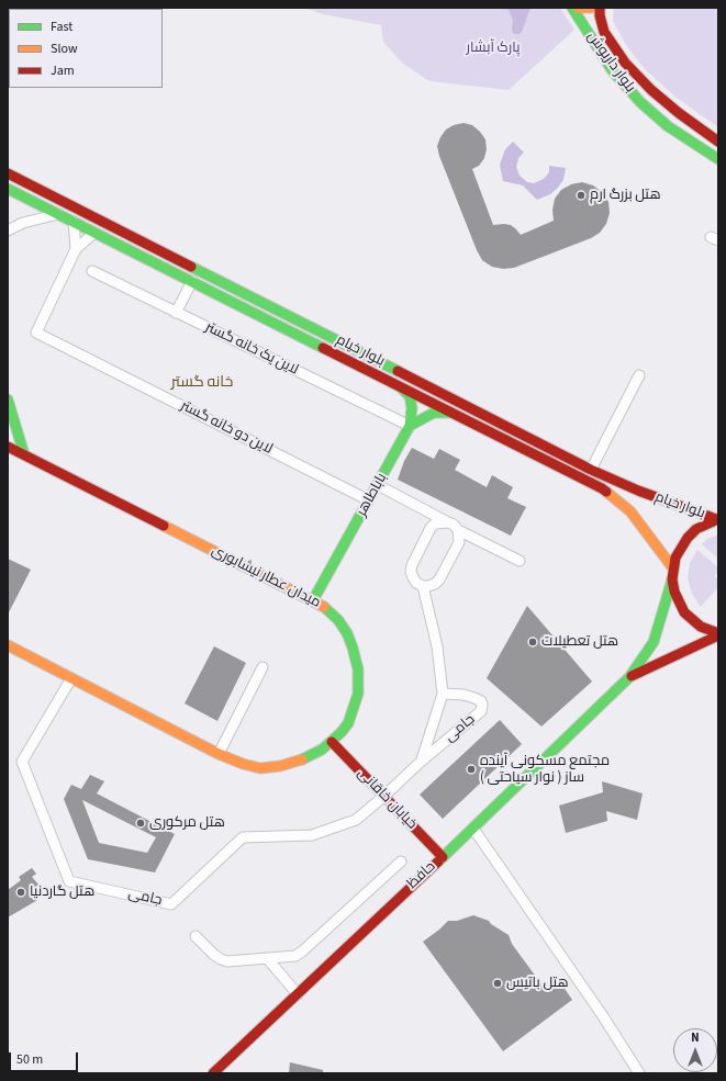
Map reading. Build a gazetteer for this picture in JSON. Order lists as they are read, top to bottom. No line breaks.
{"streets":{"main road":["بلوار داریوش","بلوار خیام","باباطاهر","میدان عطار نیشابوری","خیابان خاقانی","حافظ"],"street":["لاین یک خانه گستر","لاین دو خانه گستر","جامی"]},"crossings":[["لاین یک خانه گستر","باباطاهر"],["بلوار خیام","باباطاهر"],["لاین دو خانه گستر","باباطاهر"],["باباطاهر","میدان عطار نیشابوری"],["میدان عطار نیشابوری","جامی"],["میدان عطار نیشابوری","خیابان خاقانی"],["جامی","خیابان خاقانی"],["خیابان خاقانی","حافظ"]],"districts":["خانه گستر"],"parks":["پارک آبشار"],"places":["هتل بزرگ ارم","هتل تعطیلات","مجتمع مسکونی آینده ساز ( نوار سیاحتی )","هتل مرکوری","هتل گاردنیا","هتل باتیس"],"legend":["Fast","Slow","Jam"],"scale_bar":"50 m","north":"top"}
